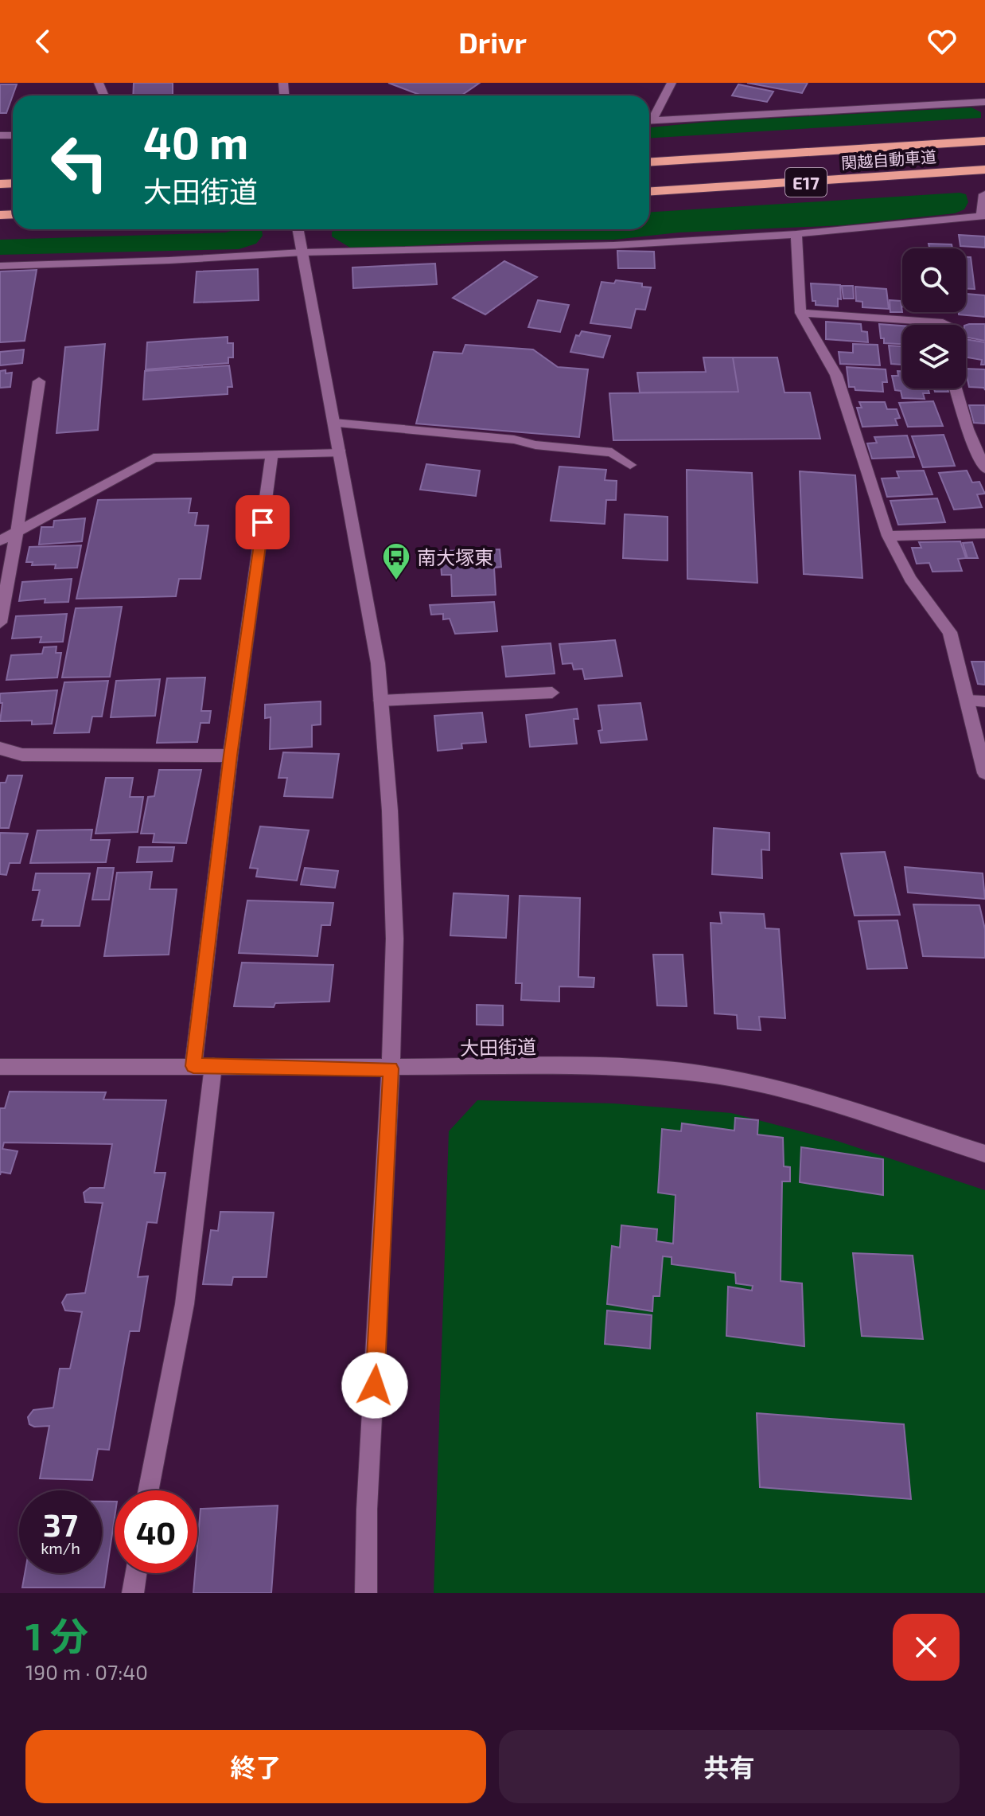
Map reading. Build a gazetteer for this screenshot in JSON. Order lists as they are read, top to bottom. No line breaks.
{"streets":{"highway":["関越自動車道","E17"],"street":["大田街道"]},"places":{"bus stop":["南大塚東"]},"page":{"header":"Drivr","turn":["40 m","大田街道"],"speed":"37 km/h","limit":"40","heading":["1 分","190 m · 07:40"],"buttons":["終了","共有"]}}
